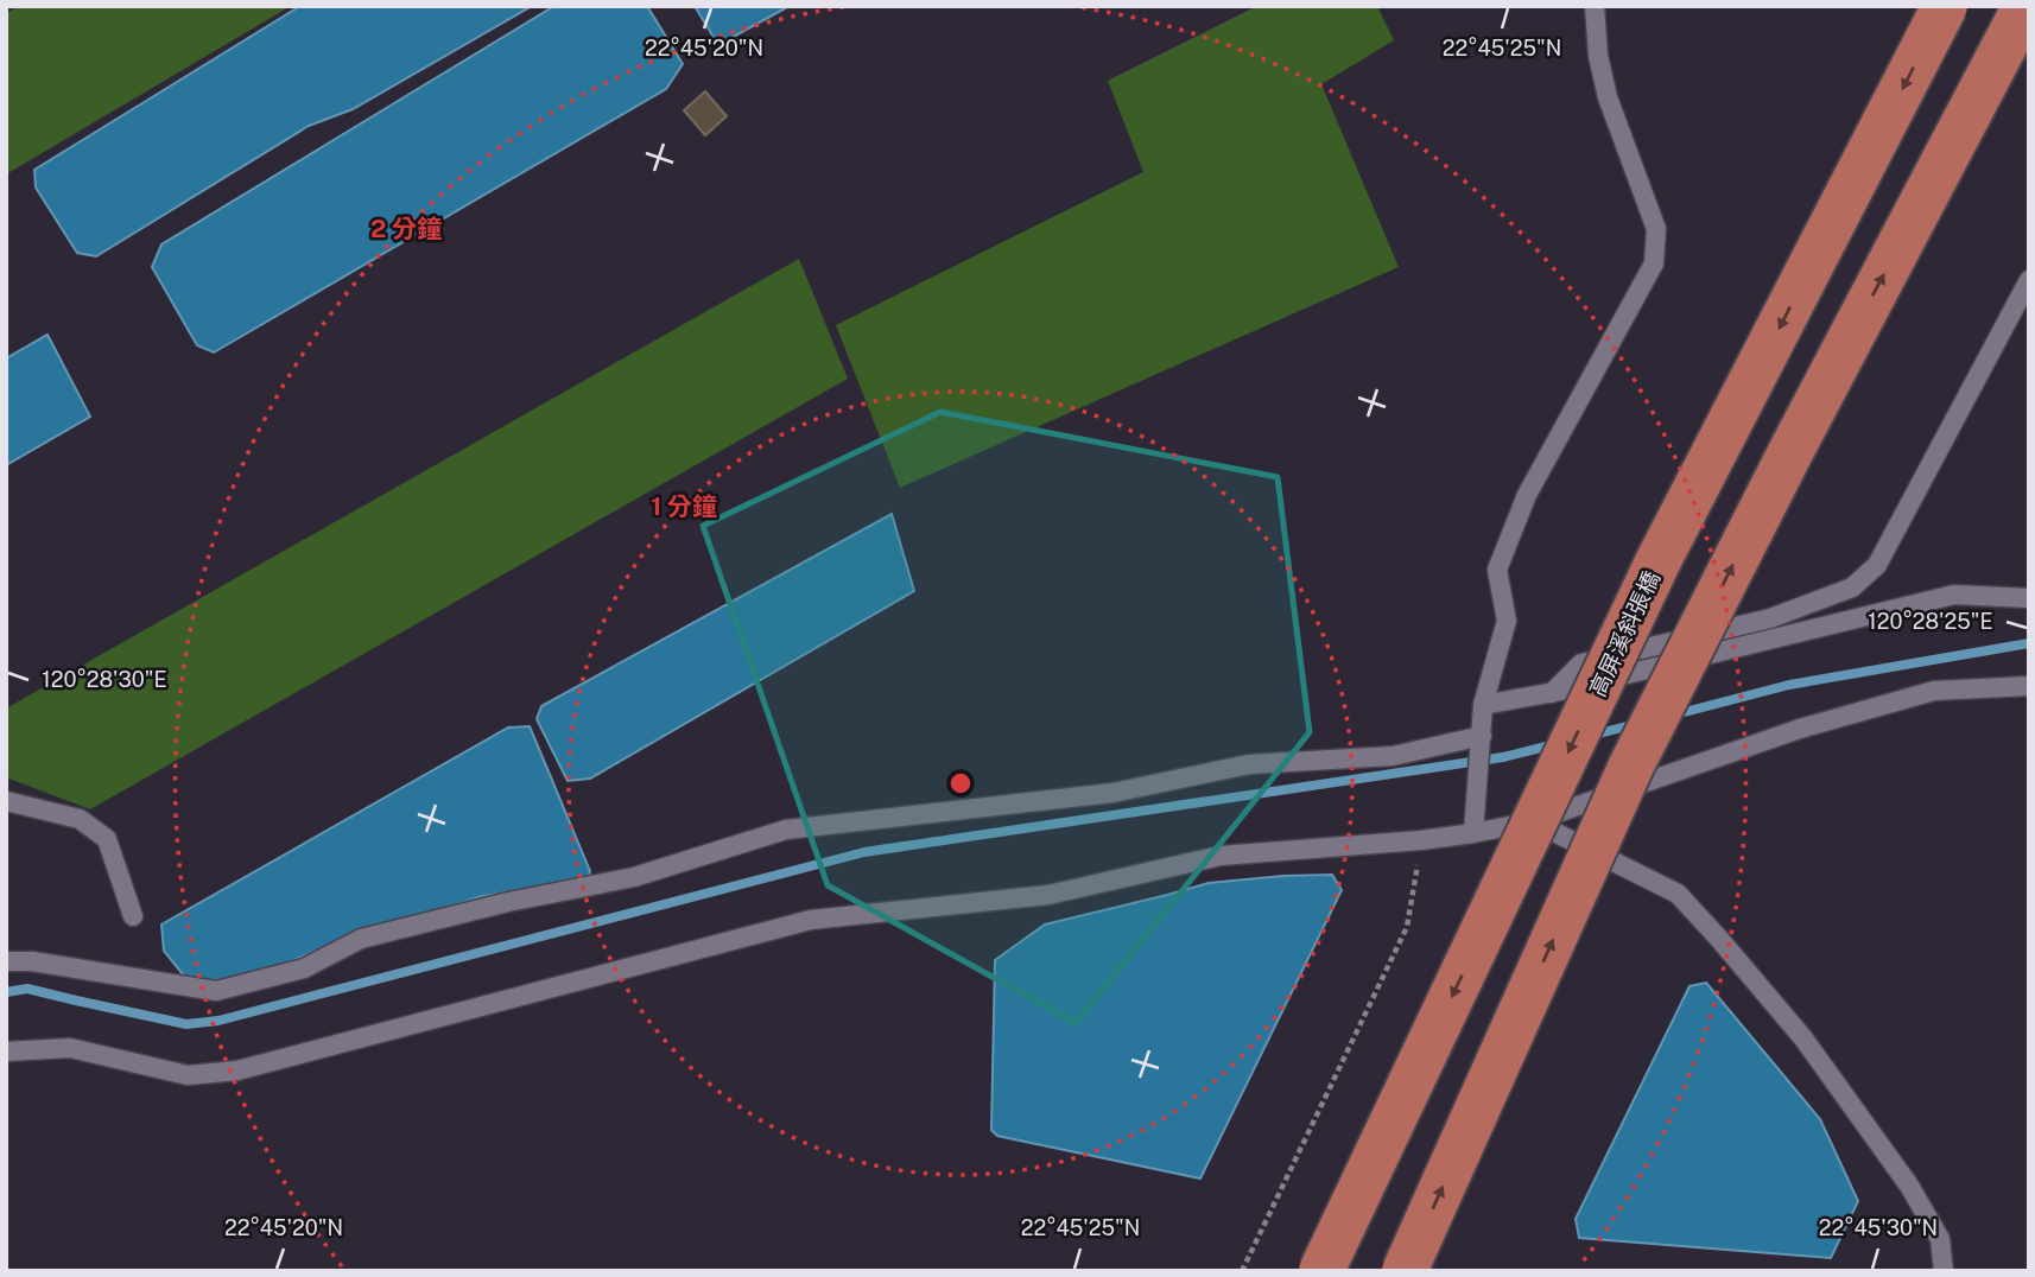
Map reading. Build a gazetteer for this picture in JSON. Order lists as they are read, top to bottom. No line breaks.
{"streets":{"highway":["高屏溪斜張橋"]},"coordinates":["22°45'20\"N","22°45'25\"N","120°28'25\"E","120°28'30\"E","22°45'30\"N"],"rings":["2 分鐘","1 分鐘"]}
